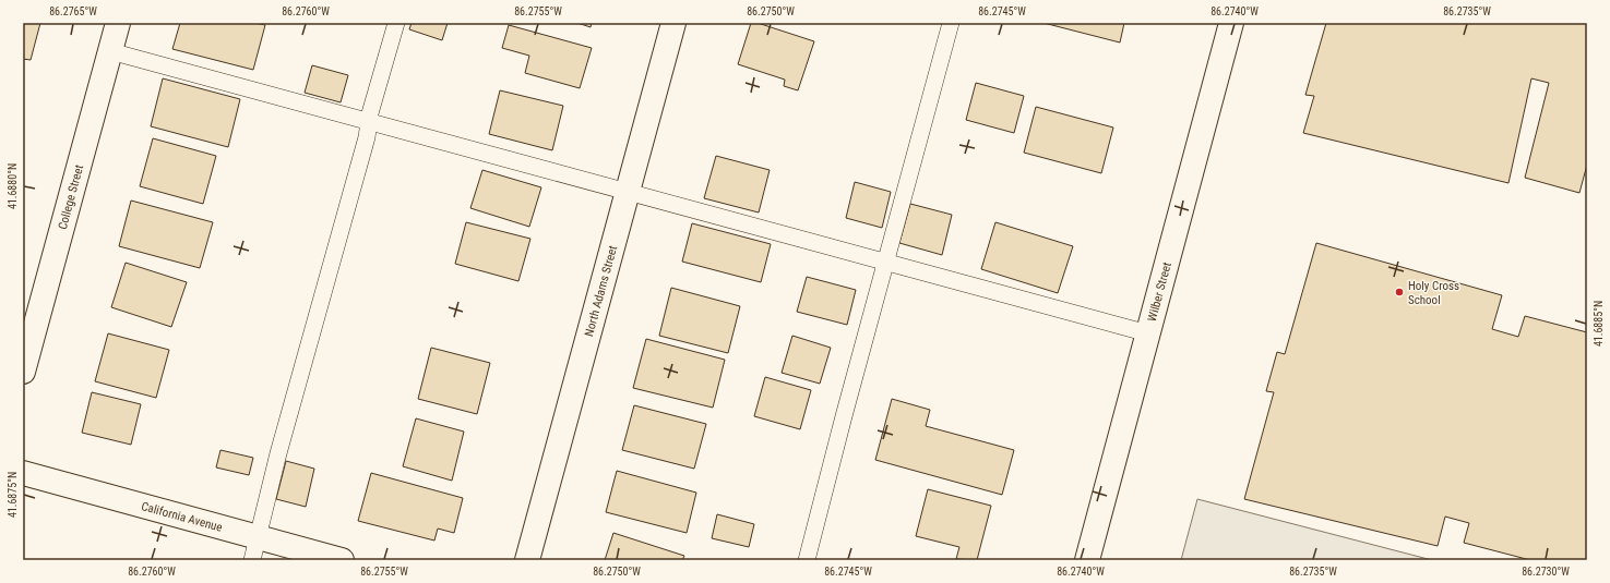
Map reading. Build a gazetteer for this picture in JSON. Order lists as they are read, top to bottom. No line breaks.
{"streets":{"street":["College Street","North Adams Street","Wilber Street","California Avenue"]},"places":["Holy Cross School"],"coordinates":["86.2765°W","86.2760°W","86.2755°W","86.2750°W","86.2745°W","86.2740°W","86.2735°W","41.6880°N","41.6885°N","41.6875°N","86.2730°W"]}
